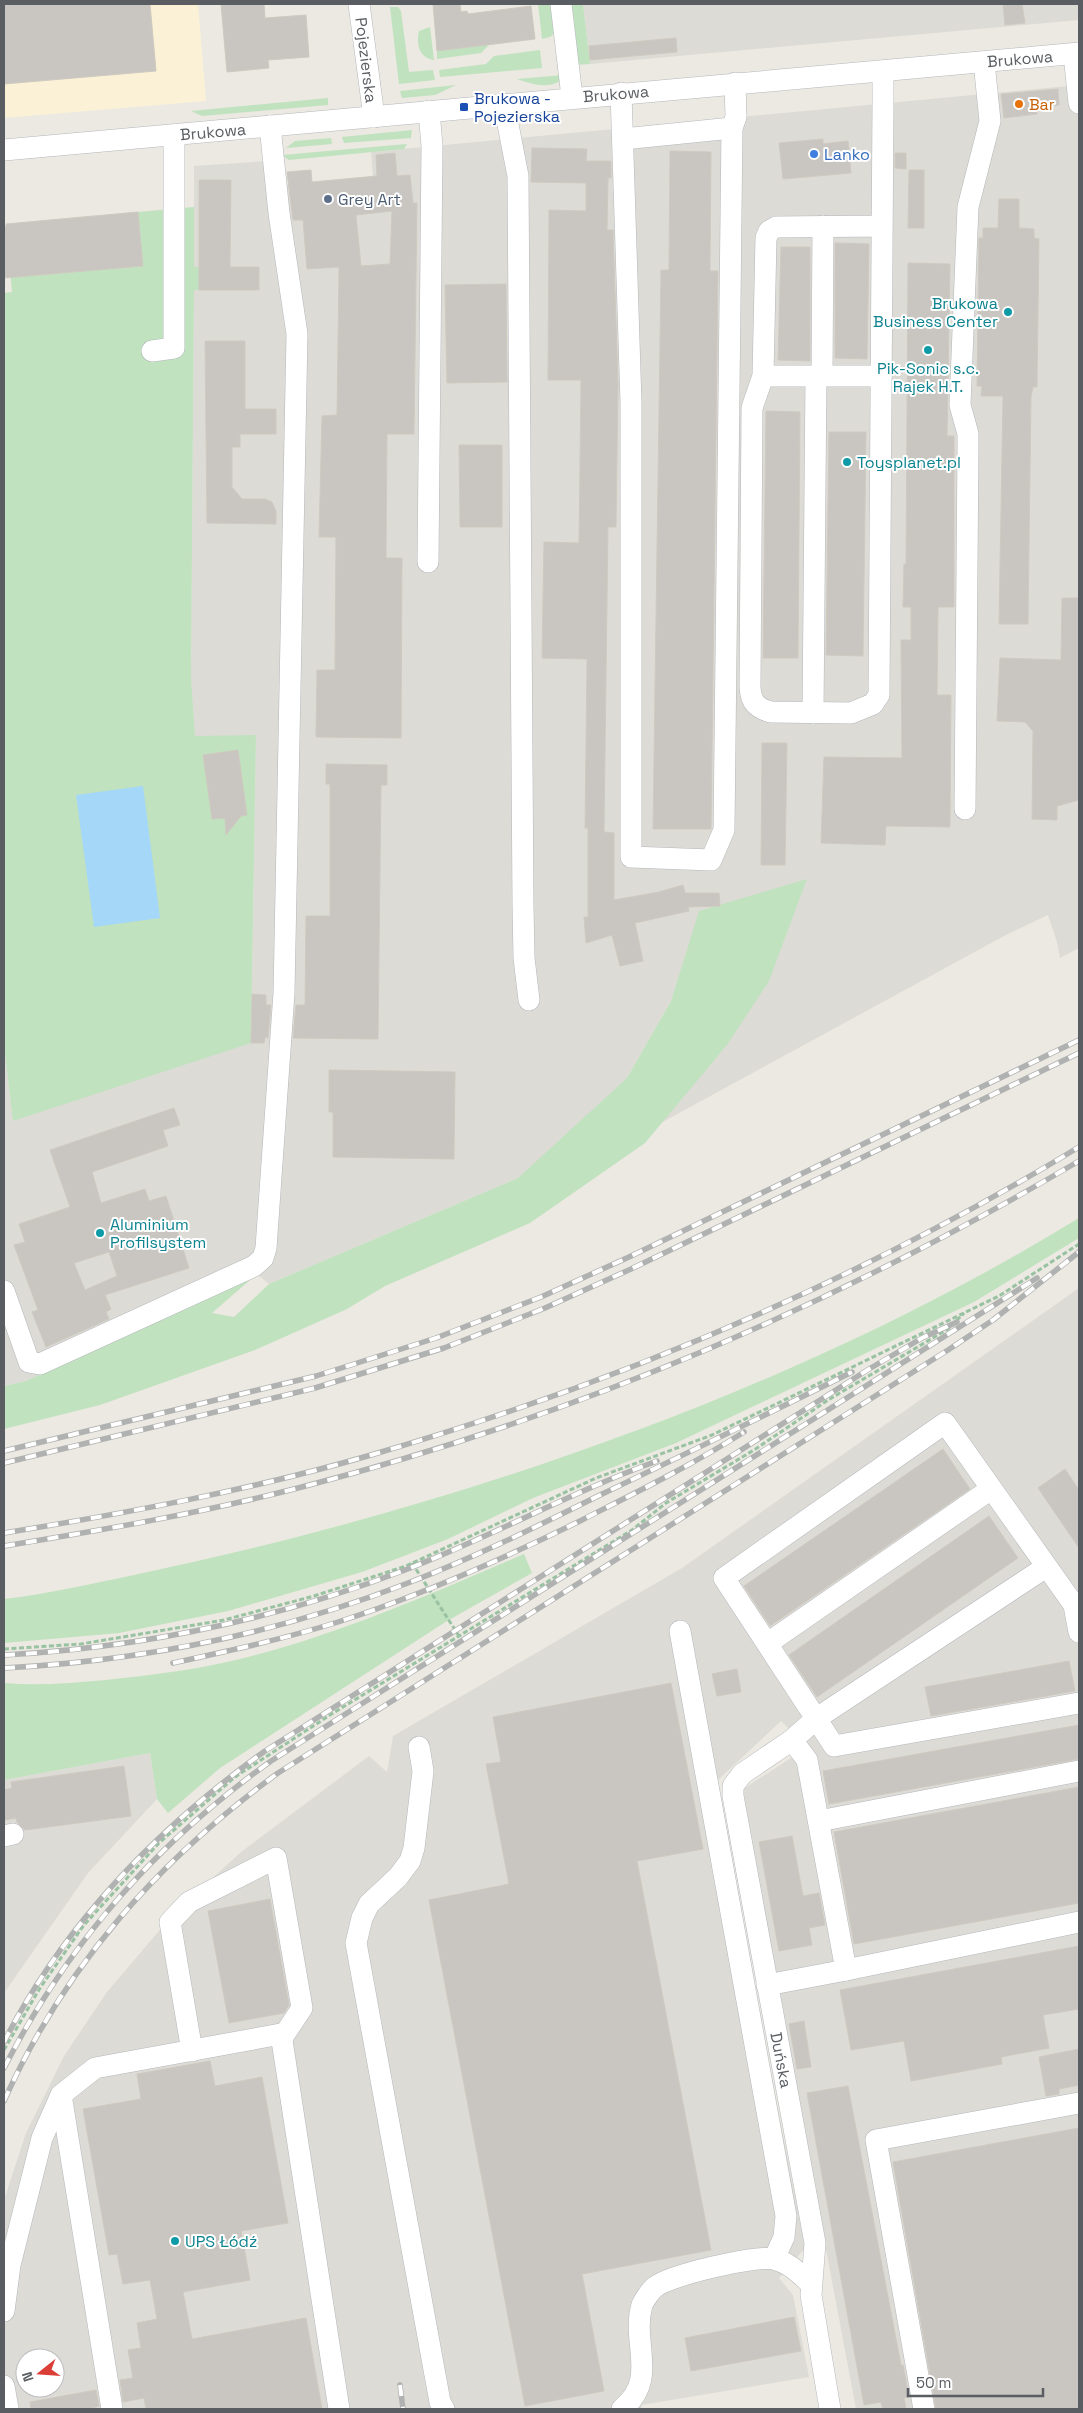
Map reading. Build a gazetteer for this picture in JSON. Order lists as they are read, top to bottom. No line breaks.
{"streets":{"street":["Brukowa","Pojezierska","Duńska"]},"crossings":[["Brukowa","Pojezierska"]],"places":{"other":["Bar","Lanko","Grey Art","Brukowa Business Center","Pik-Sonic s.c. Rajek H.T.","Toysplanet.pl","Aluminium Profilsystem","UPS Łódź"],"transit":["Brukowa - Pojezierska"]},"scale_bar":"50 m","north":"left"}
